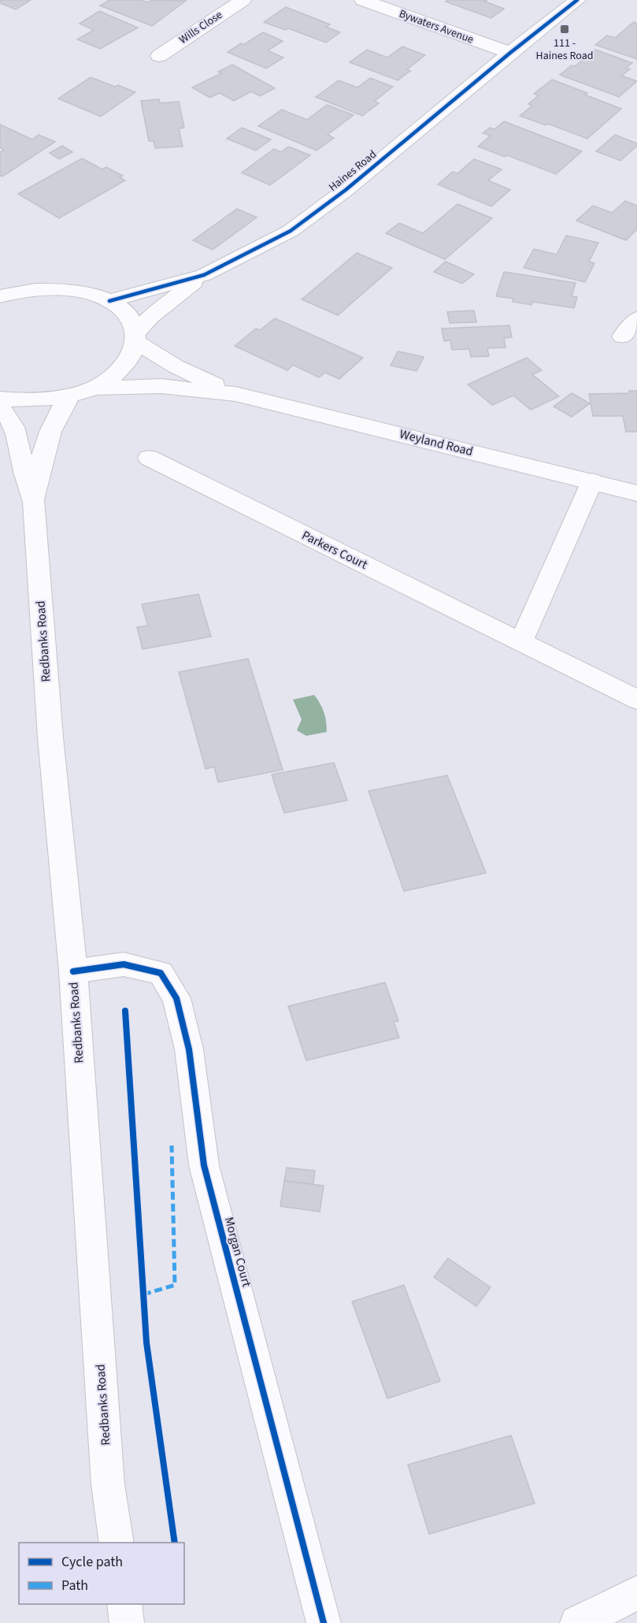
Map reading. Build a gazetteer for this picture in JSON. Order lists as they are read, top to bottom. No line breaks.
{"streets":{"street":["Bywaters Avenue","Wills Close","Haines Road","Weyland Road","Parkers Court","Redbanks Road","Morgan Court"]},"crossings":[["Bywaters Avenue","Haines Road"],["Haines Road","Weyland Road"],["Redbanks Road","Morgan Court"]],"places":{"transit":["111 - Haines Road"]},"legend":["Cycle path","Path"]}
